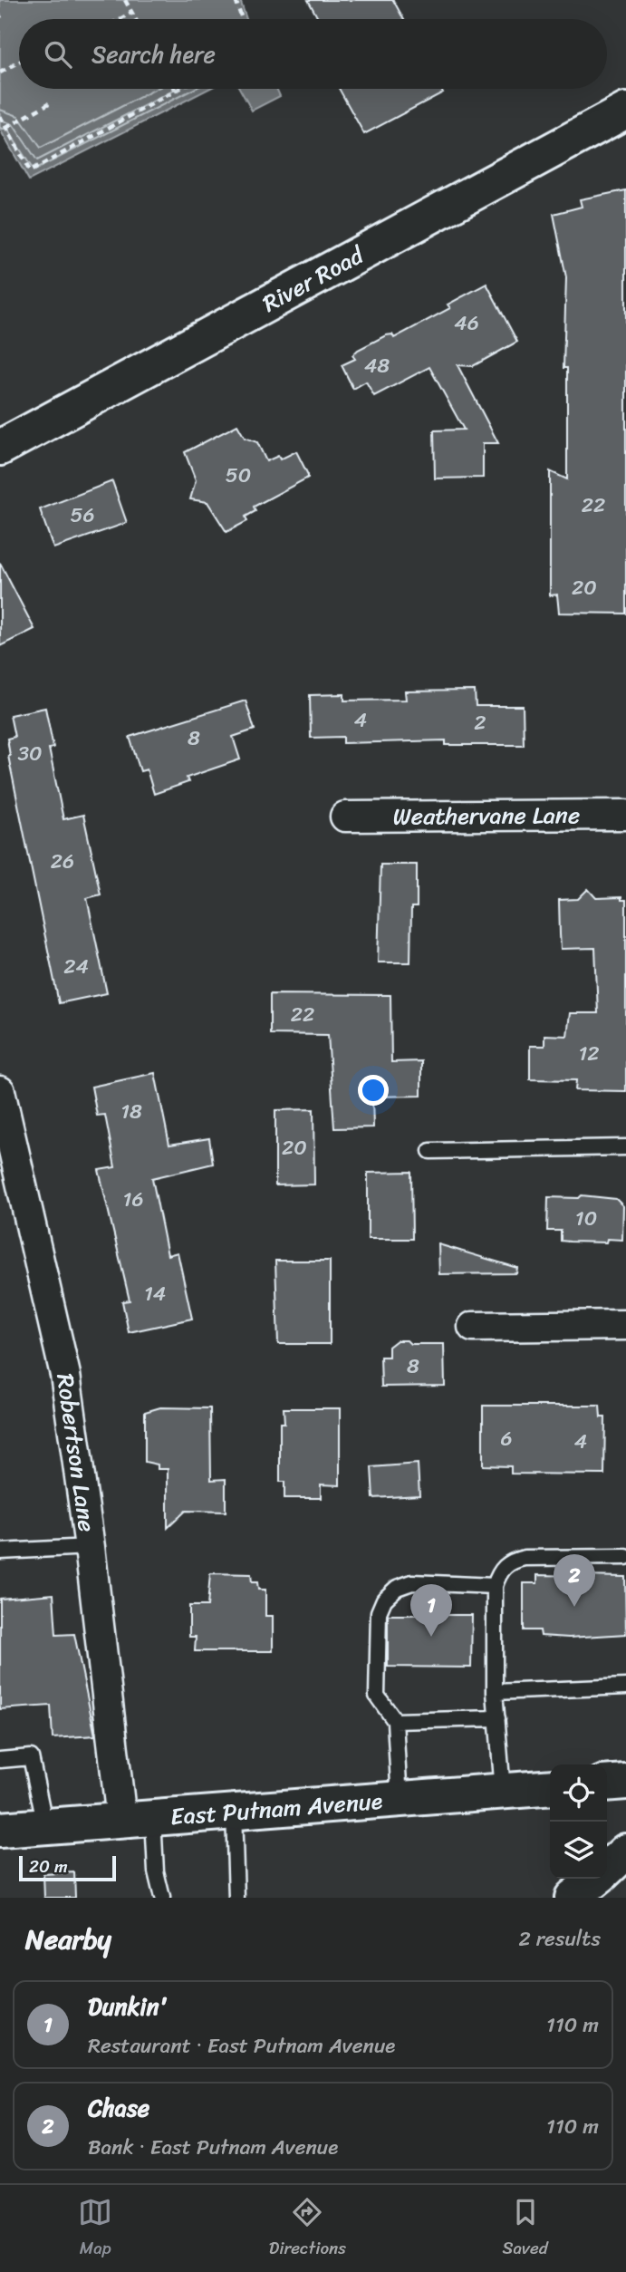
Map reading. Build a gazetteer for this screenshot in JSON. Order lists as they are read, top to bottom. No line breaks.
{"streets":{"main road":["River Road","East Putnam Avenue"],"street":["Weathervane Lane","Robertson Lane"]},"crossings":[["Robertson Lane","East Putnam Avenue"]],"house_numbers":["46","48","50","22","56","20","4","2","8","30","26","24","22","12","18","20","16","10","14","8","6","4"],"scale_bar":"20 m","page":{"search":"Search here","pins":["2","1"],"scale":"20 m","heading":["Nearby","2 results"],"list":[{"mark":"1","name":"Dunkin'","note":"Restaurant · East Putnam Avenue","value":"110 m"},{"mark":"2","name":"Chase","note":"Bank · East Putnam Avenue","value":"110 m"}],"nav":["Map","Directions","Saved"]}}
